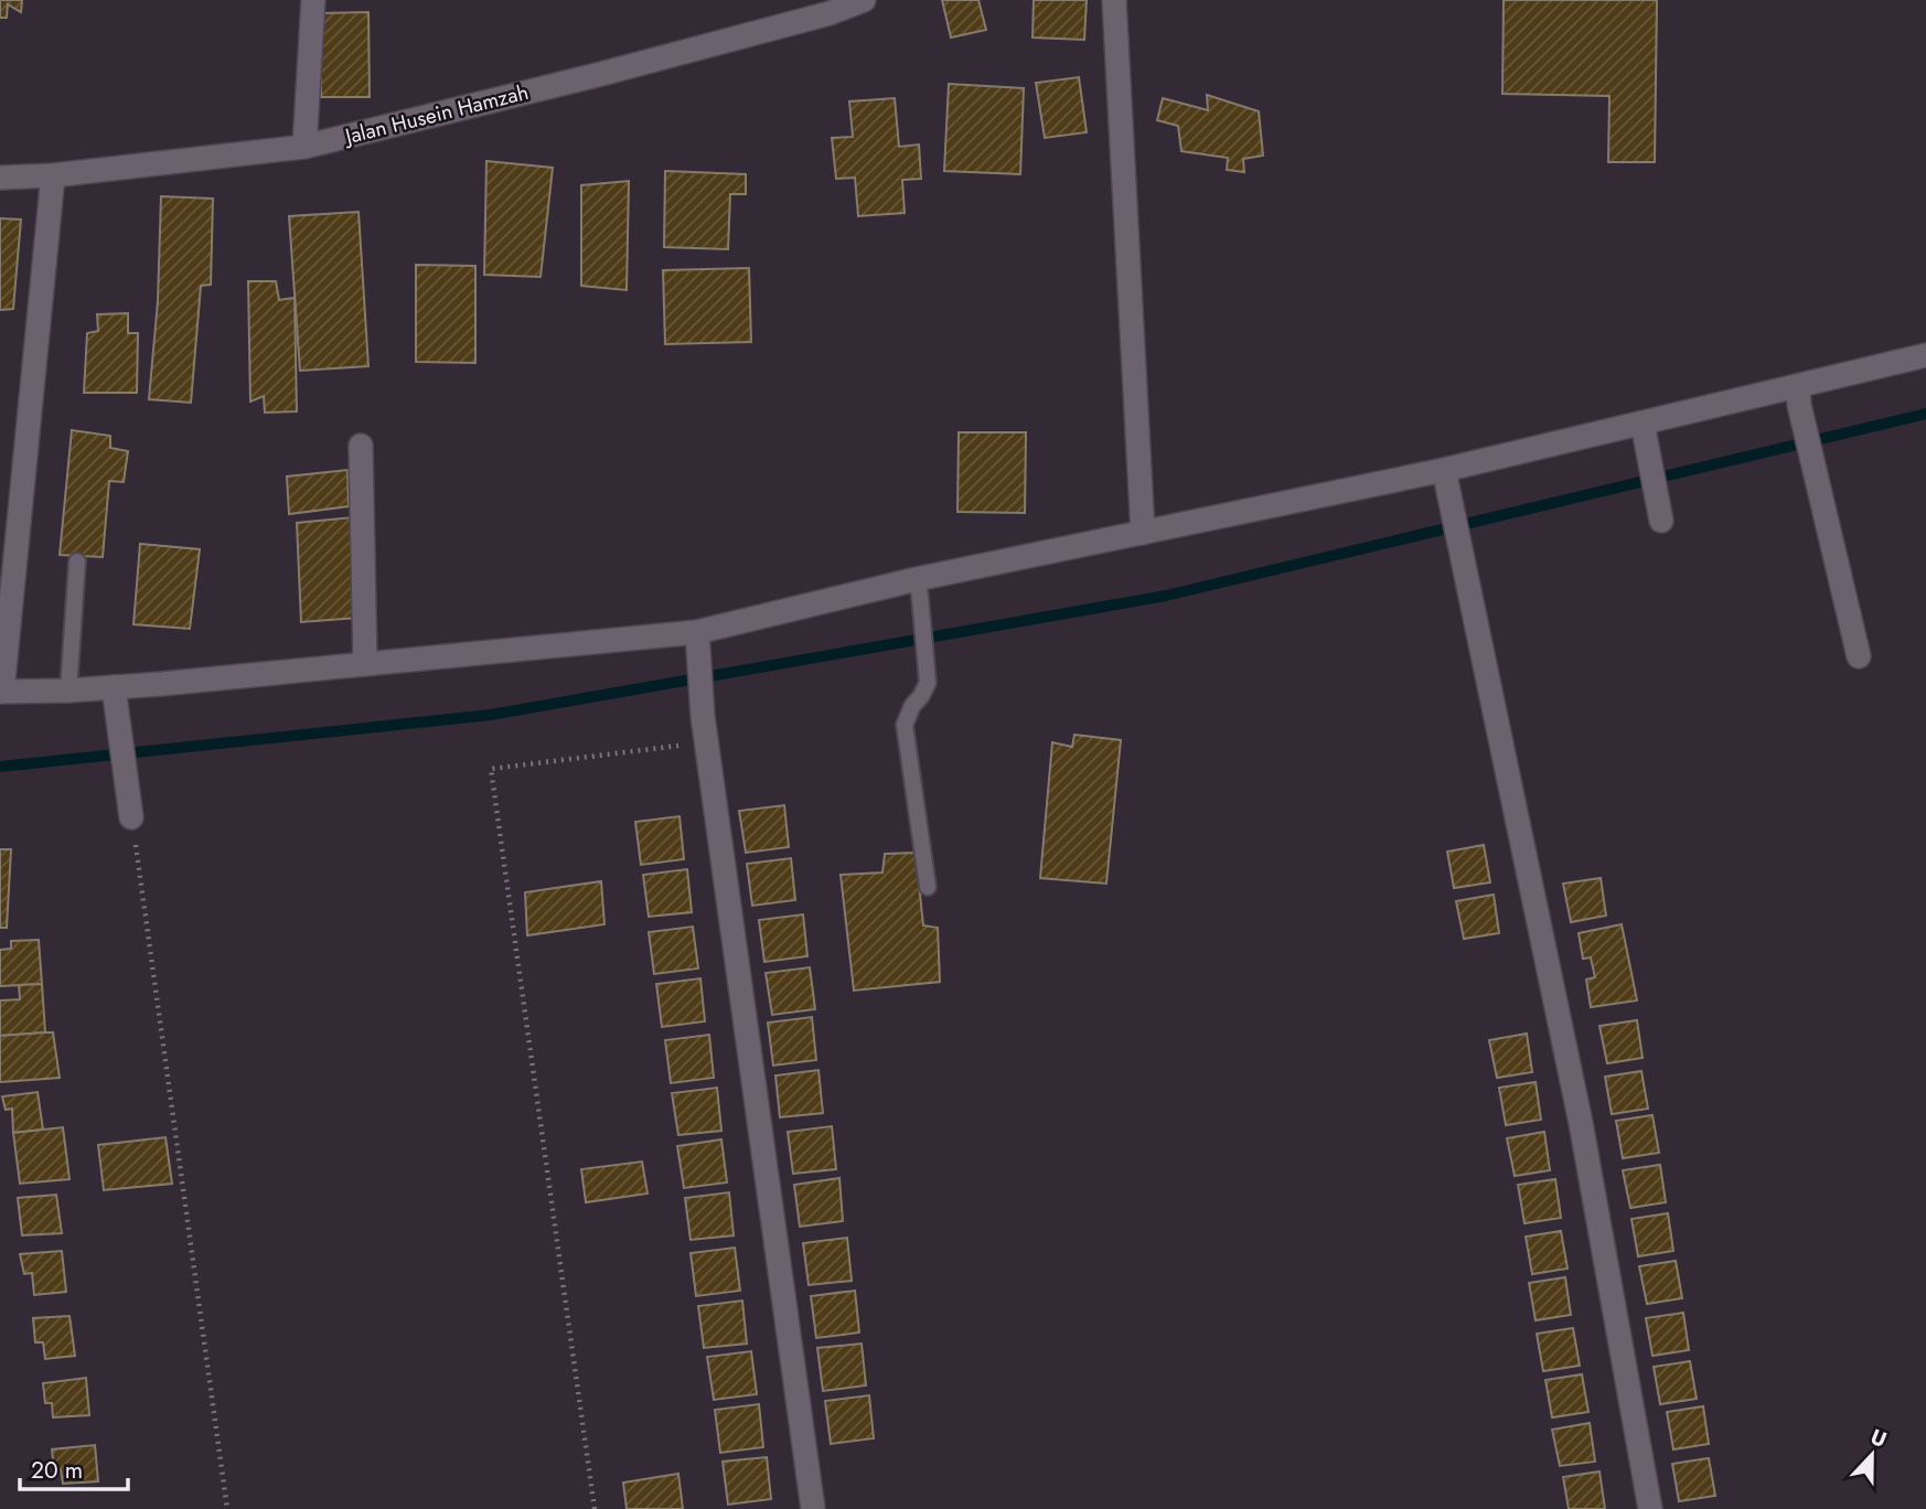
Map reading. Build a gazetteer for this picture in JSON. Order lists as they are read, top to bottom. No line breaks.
{"streets":{"street":["Jalan Husein Hamzah"]},"scale_bar":"20 m","north":"top"}
